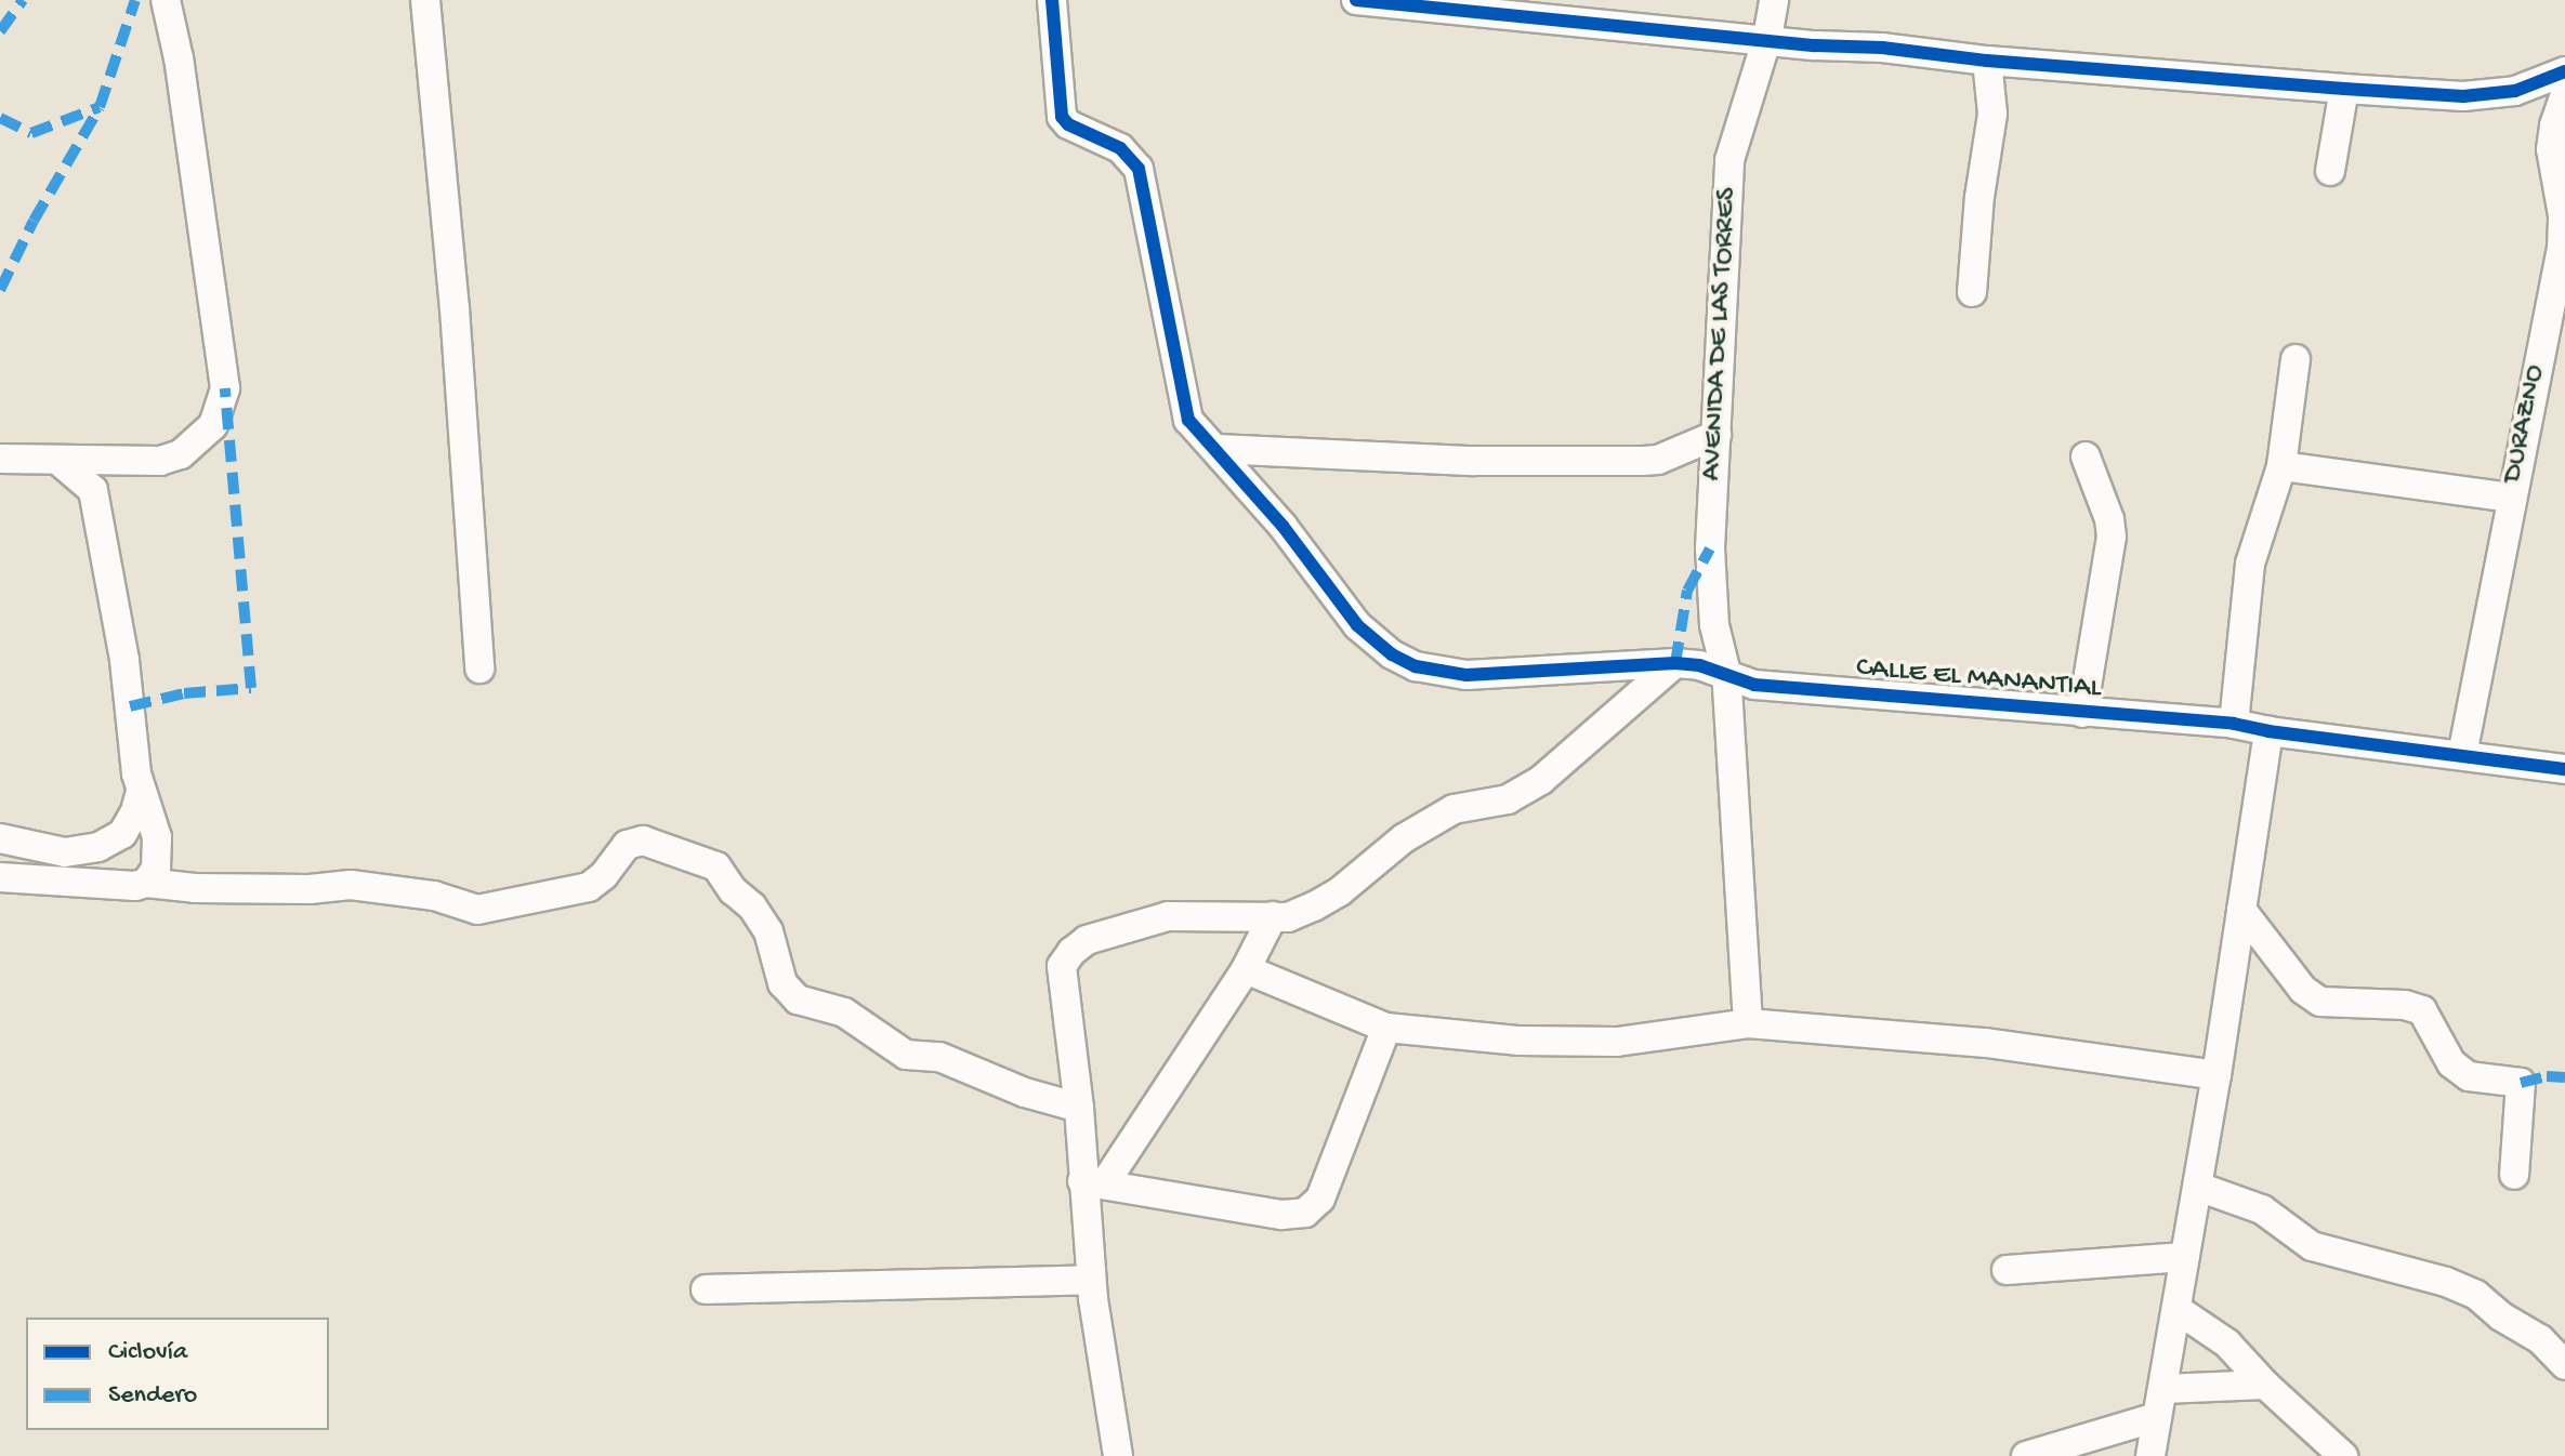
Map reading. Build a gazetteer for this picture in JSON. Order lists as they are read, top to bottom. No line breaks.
{"streets":{"street":["AVENIDA DE LAS TORRES","DURAZNO","CALLE EL MANANTIAL"]},"crossings":[["AVENIDA DE LAS TORRES","CALLE EL MANANTIAL"],["DURAZNO","CALLE EL MANANTIAL"]],"legend":["Ciclovía","Sendero"]}
